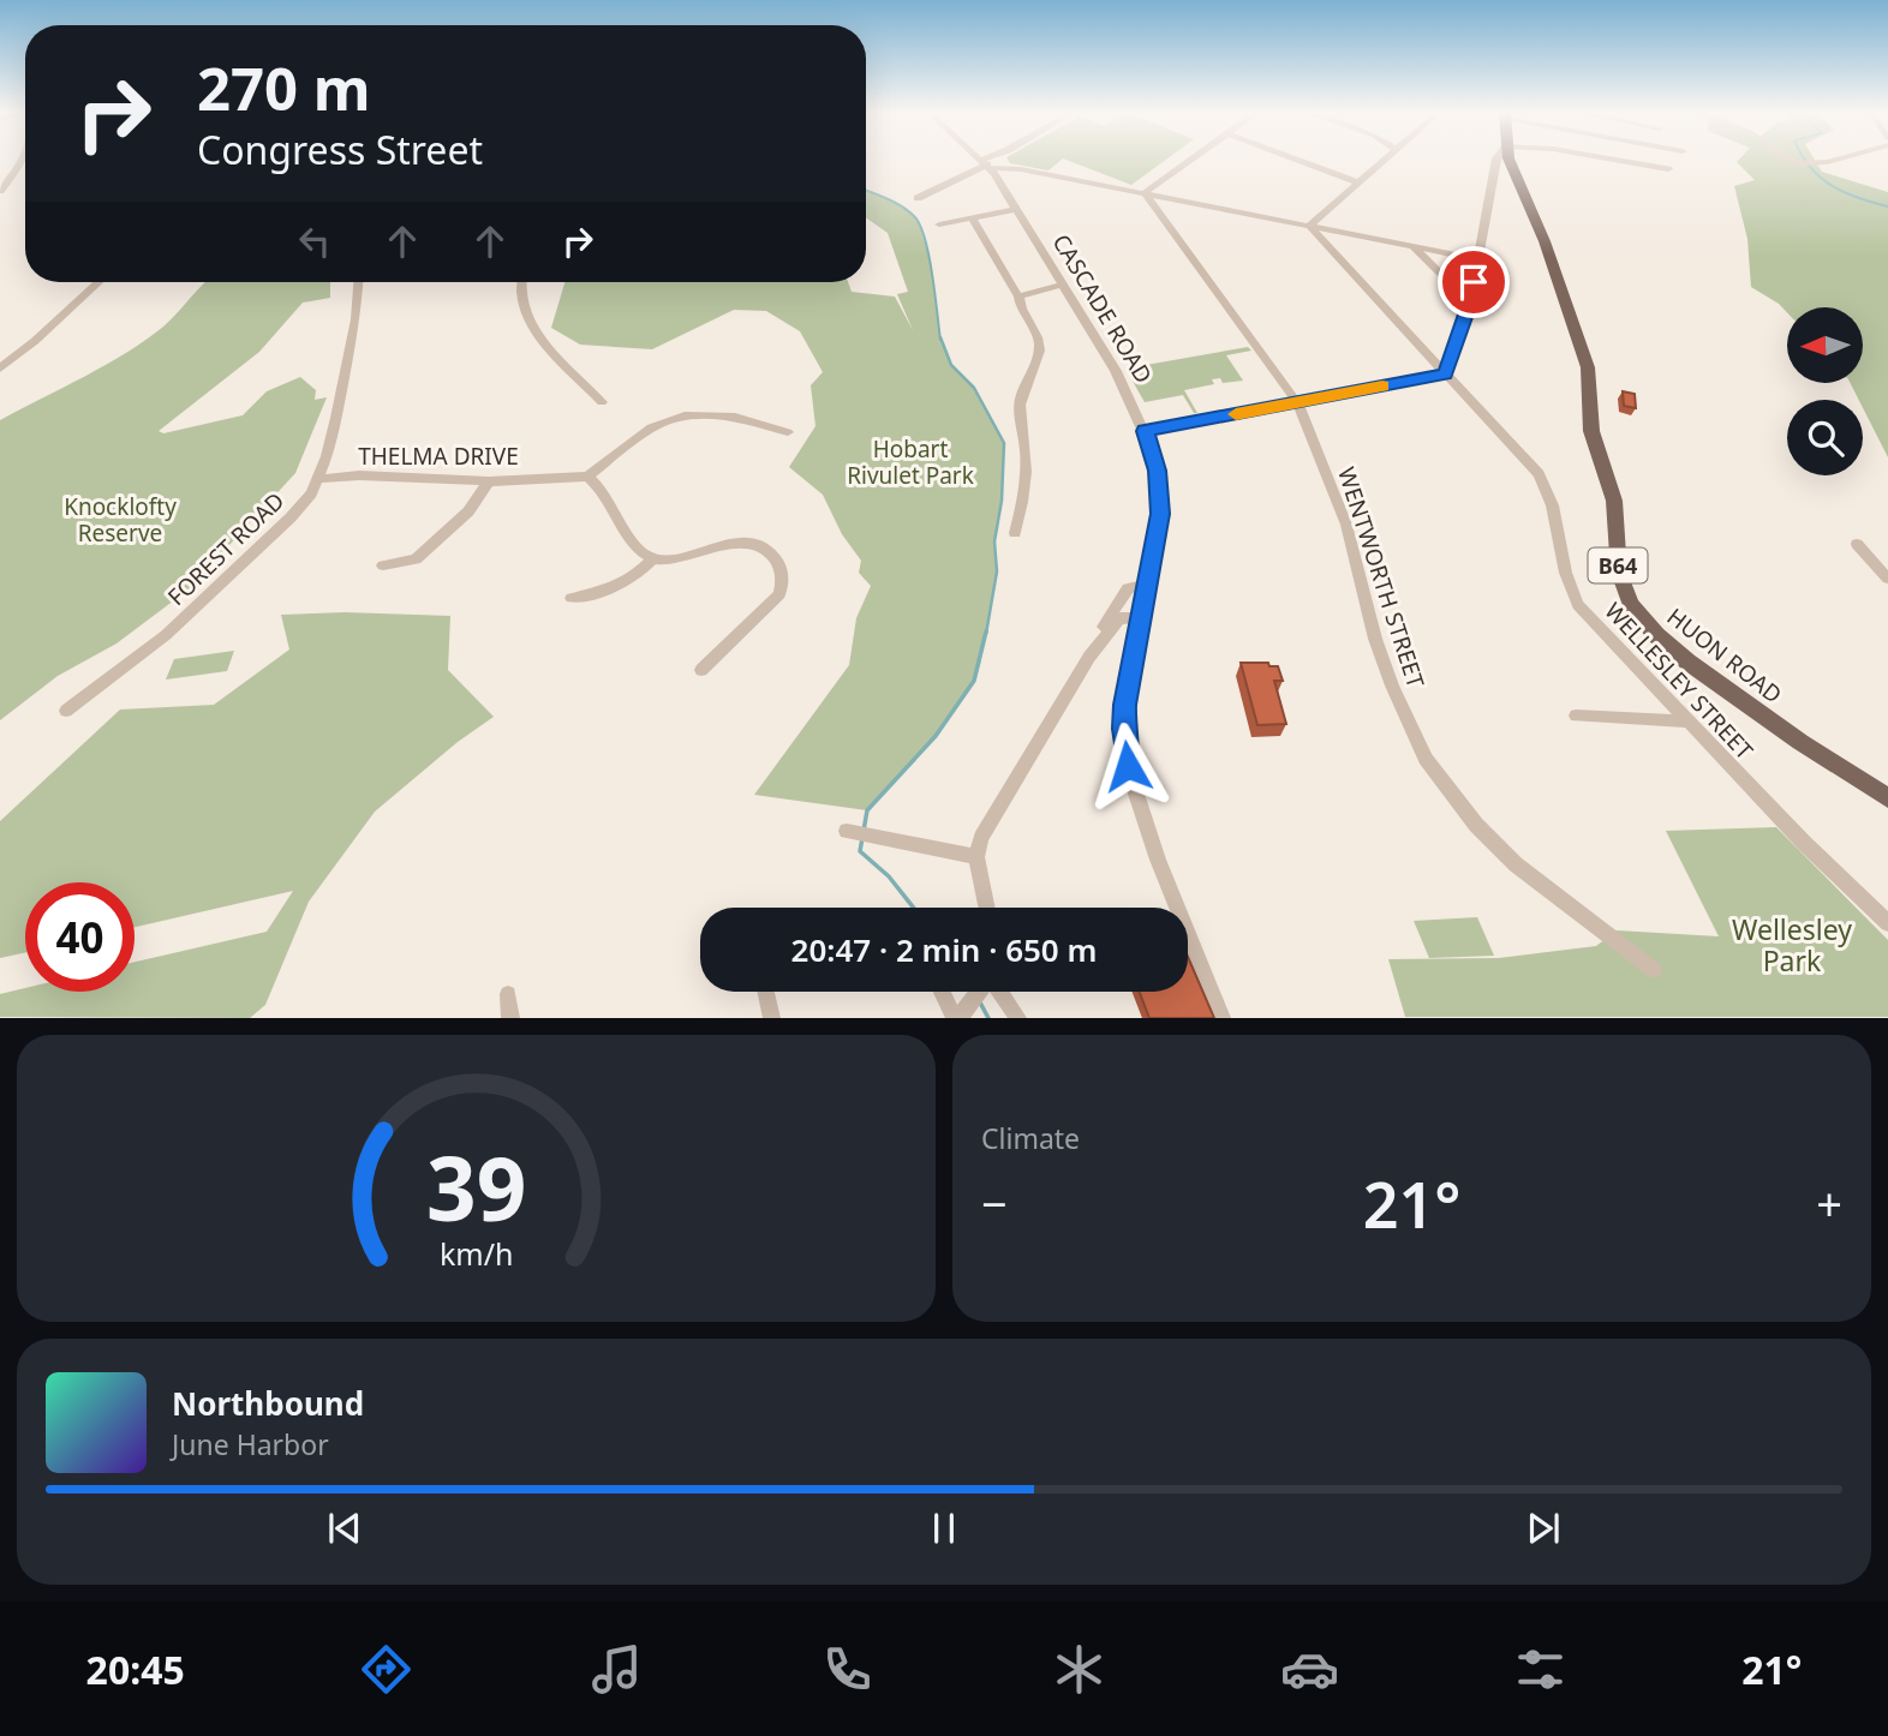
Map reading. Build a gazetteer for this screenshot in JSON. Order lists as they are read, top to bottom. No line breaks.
{"streets":{"main road":["B64","HUON ROAD"],"street":["CASCADE ROAD","THELMA DRIVE","FOREST ROAD","WENTWORTH STREET","WELLESLEY STREET"]},"crossings":[["THELMA DRIVE","FOREST ROAD"]],"parks":["Hobart Rivulet Park","Knocklofty Reserve","Wellesley Park"],"north":"left","page":{"turn":["270 m","Congress Street"],"limit":"40","trip":"20:47 · 2 min · 650 m","tile":"Climate","heat":["−","21°","+"],"song":["Northbound","June Harbor"],"tabs":["20:45","21°"],"gauge":["39","km/h"]}}
